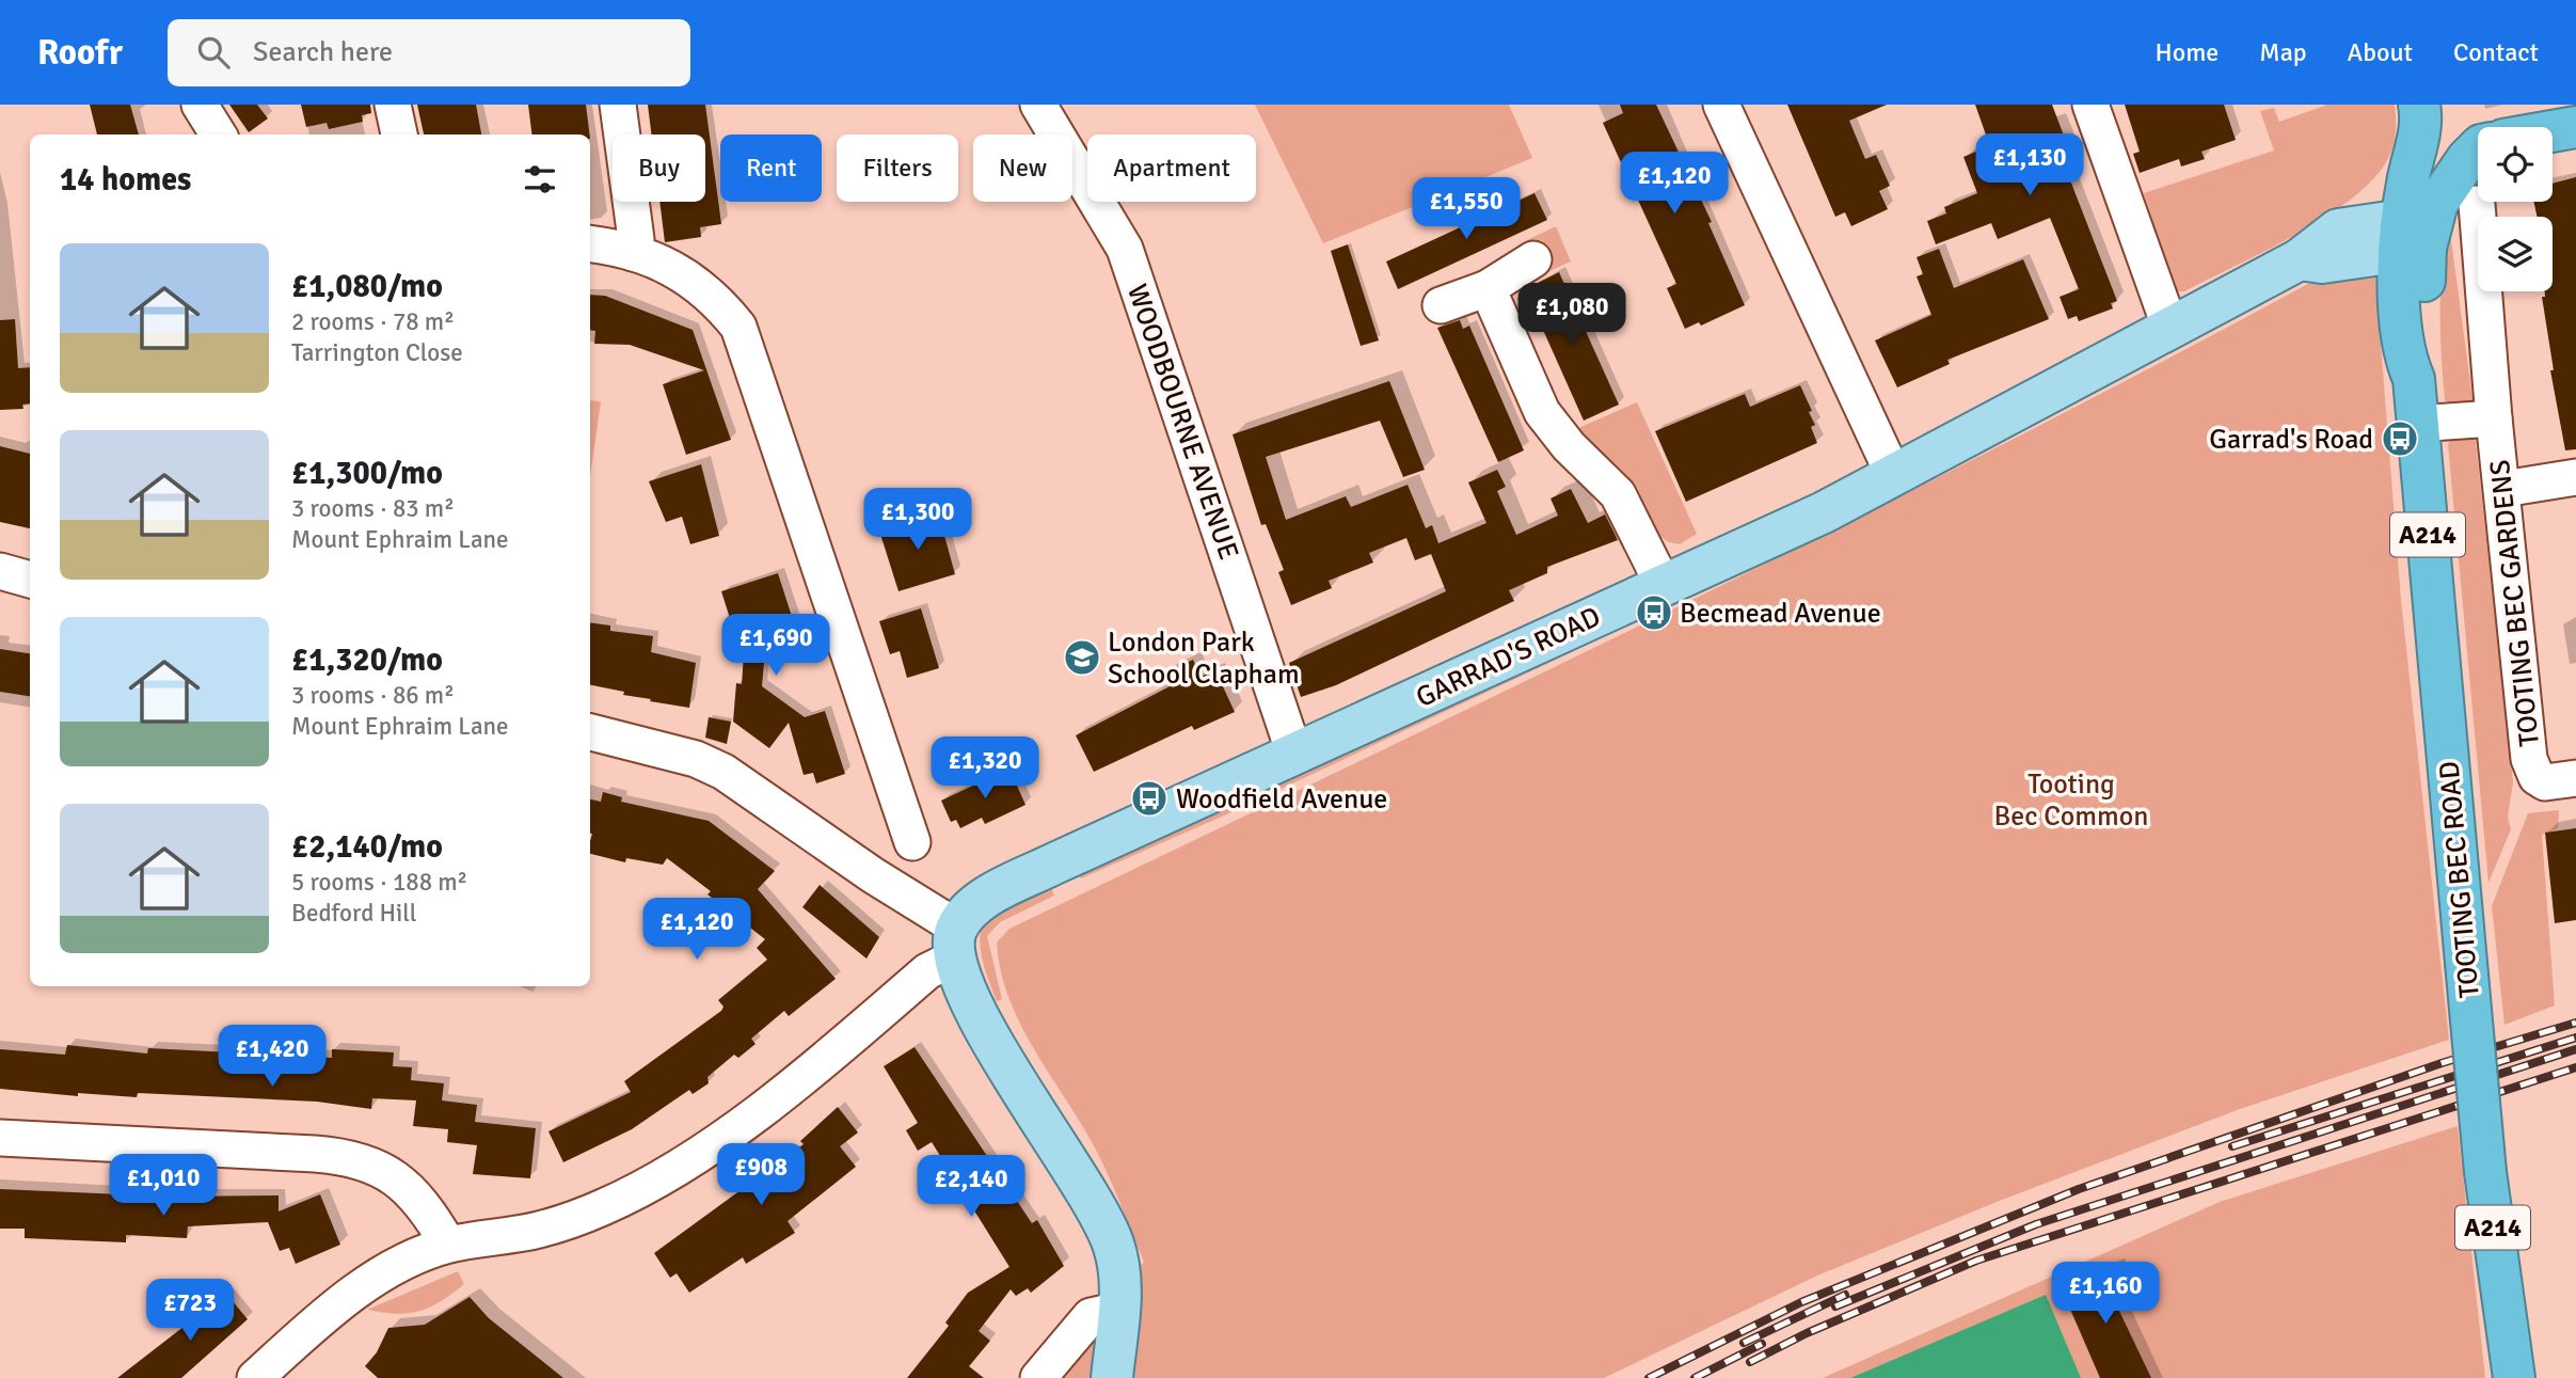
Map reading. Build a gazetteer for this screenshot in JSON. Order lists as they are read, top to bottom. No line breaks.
{"streets":{"highway":["A214","TOOTING BEC ROAD"],"main road":["GARRAD'S ROAD"],"street":["WOODBOURNE AVENUE","TOOTING BEC GARDENS"]},"crossings":[["WOODBOURNE AVENUE","GARRAD'S ROAD"],["A214","GARRAD'S ROAD"],["A214","TOOTING BEC ROAD"],["GARRAD'S ROAD","TOOTING BEC ROAD"]],"parks":["Tooting Bec Common"],"places":{"bus stop":["Garrad's Road","Becmead Avenue","Woodfield Avenue"],"school or university":["London Park School Clapham"]},"page":{"header":"Roofr","search":"Search here","nav":["Home","Map","About","Contact"],"price":["£1,130","£1,120","£1,550","£1,080","£1,300","£1,690","£1,320","£1,120","£1,420","£908","£1,010","£2,140","£1,160","£723"],"chip":["Buy","Rent","Filters","New","Apartment"],"heading":"14 homes","list":[{"name":"£1,080/mo","note":"2 rooms · 78 m² · Tarrington Close"},{"name":"£1,300/mo","note":"3 rooms · 83 m² · Mount Ephraim Lane"},{"name":"£1,320/mo","note":"3 rooms · 86 m² · Mount Ephraim Lane"},{"name":"£2,140/mo","note":"5 rooms · 188 m² · Bedford Hill"}]}}
